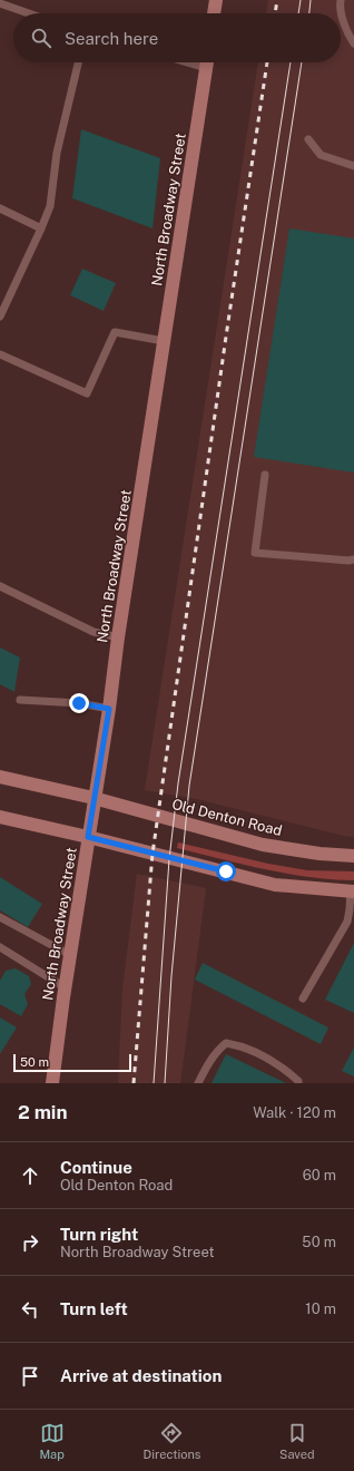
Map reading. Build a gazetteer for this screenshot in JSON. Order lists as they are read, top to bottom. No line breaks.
{"streets":{"street":["North Broadway Street","Old Denton Road"]},"crossings":[["North Broadway Street","Old Denton Road"]],"scale_bar":"50 m","page":{"search":"Search here","scale":"50 m","heading":["2 min","Walk · 120 m"],"list":[["Continue","Old Denton Road","60 m"],["Turn right","North Broadway Street","50 m"],["Turn left","10 m"],"Arrive at destination"],"nav":["Map","Directions","Saved"]}}
